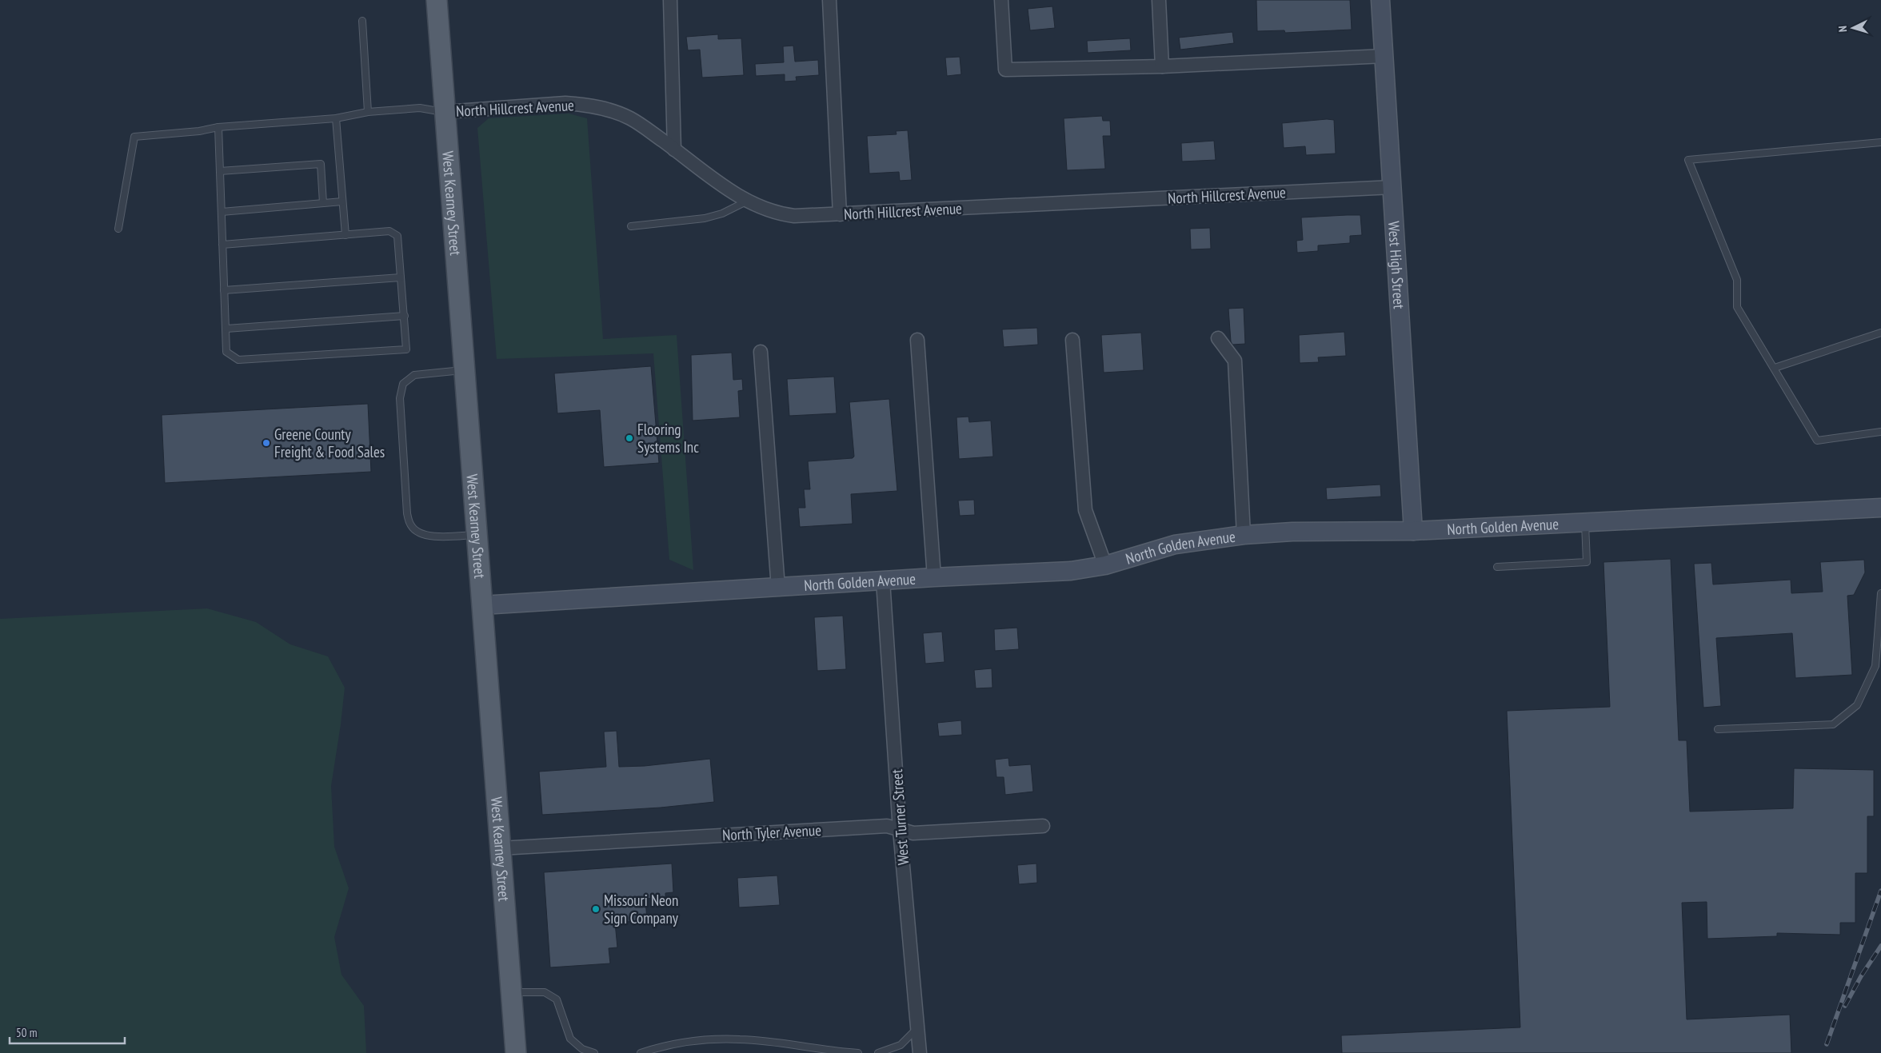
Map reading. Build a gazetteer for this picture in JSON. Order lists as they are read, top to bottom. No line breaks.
{"streets":{"main road":["West Kearney Street"],"street":["North Hillcrest Avenue","West High Street","North Golden Avenue","West Turner Street","North Tyler Avenue"]},"crossings":[["North Hillcrest Avenue","West Kearney Street"],["North Hillcrest Avenue","West High Street"],["West Kearney Street","North Golden Avenue"],["West Kearney Street","North Tyler Avenue"],["West High Street","North Golden Avenue"],["North Golden Avenue","West Turner Street"],["West Turner Street","North Tyler Avenue"]],"places":["Flooring Systems Inc","Greene County Freight & Food Sales","Missouri Neon Sign Company"],"scale_bar":"50 m","north":"left"}
